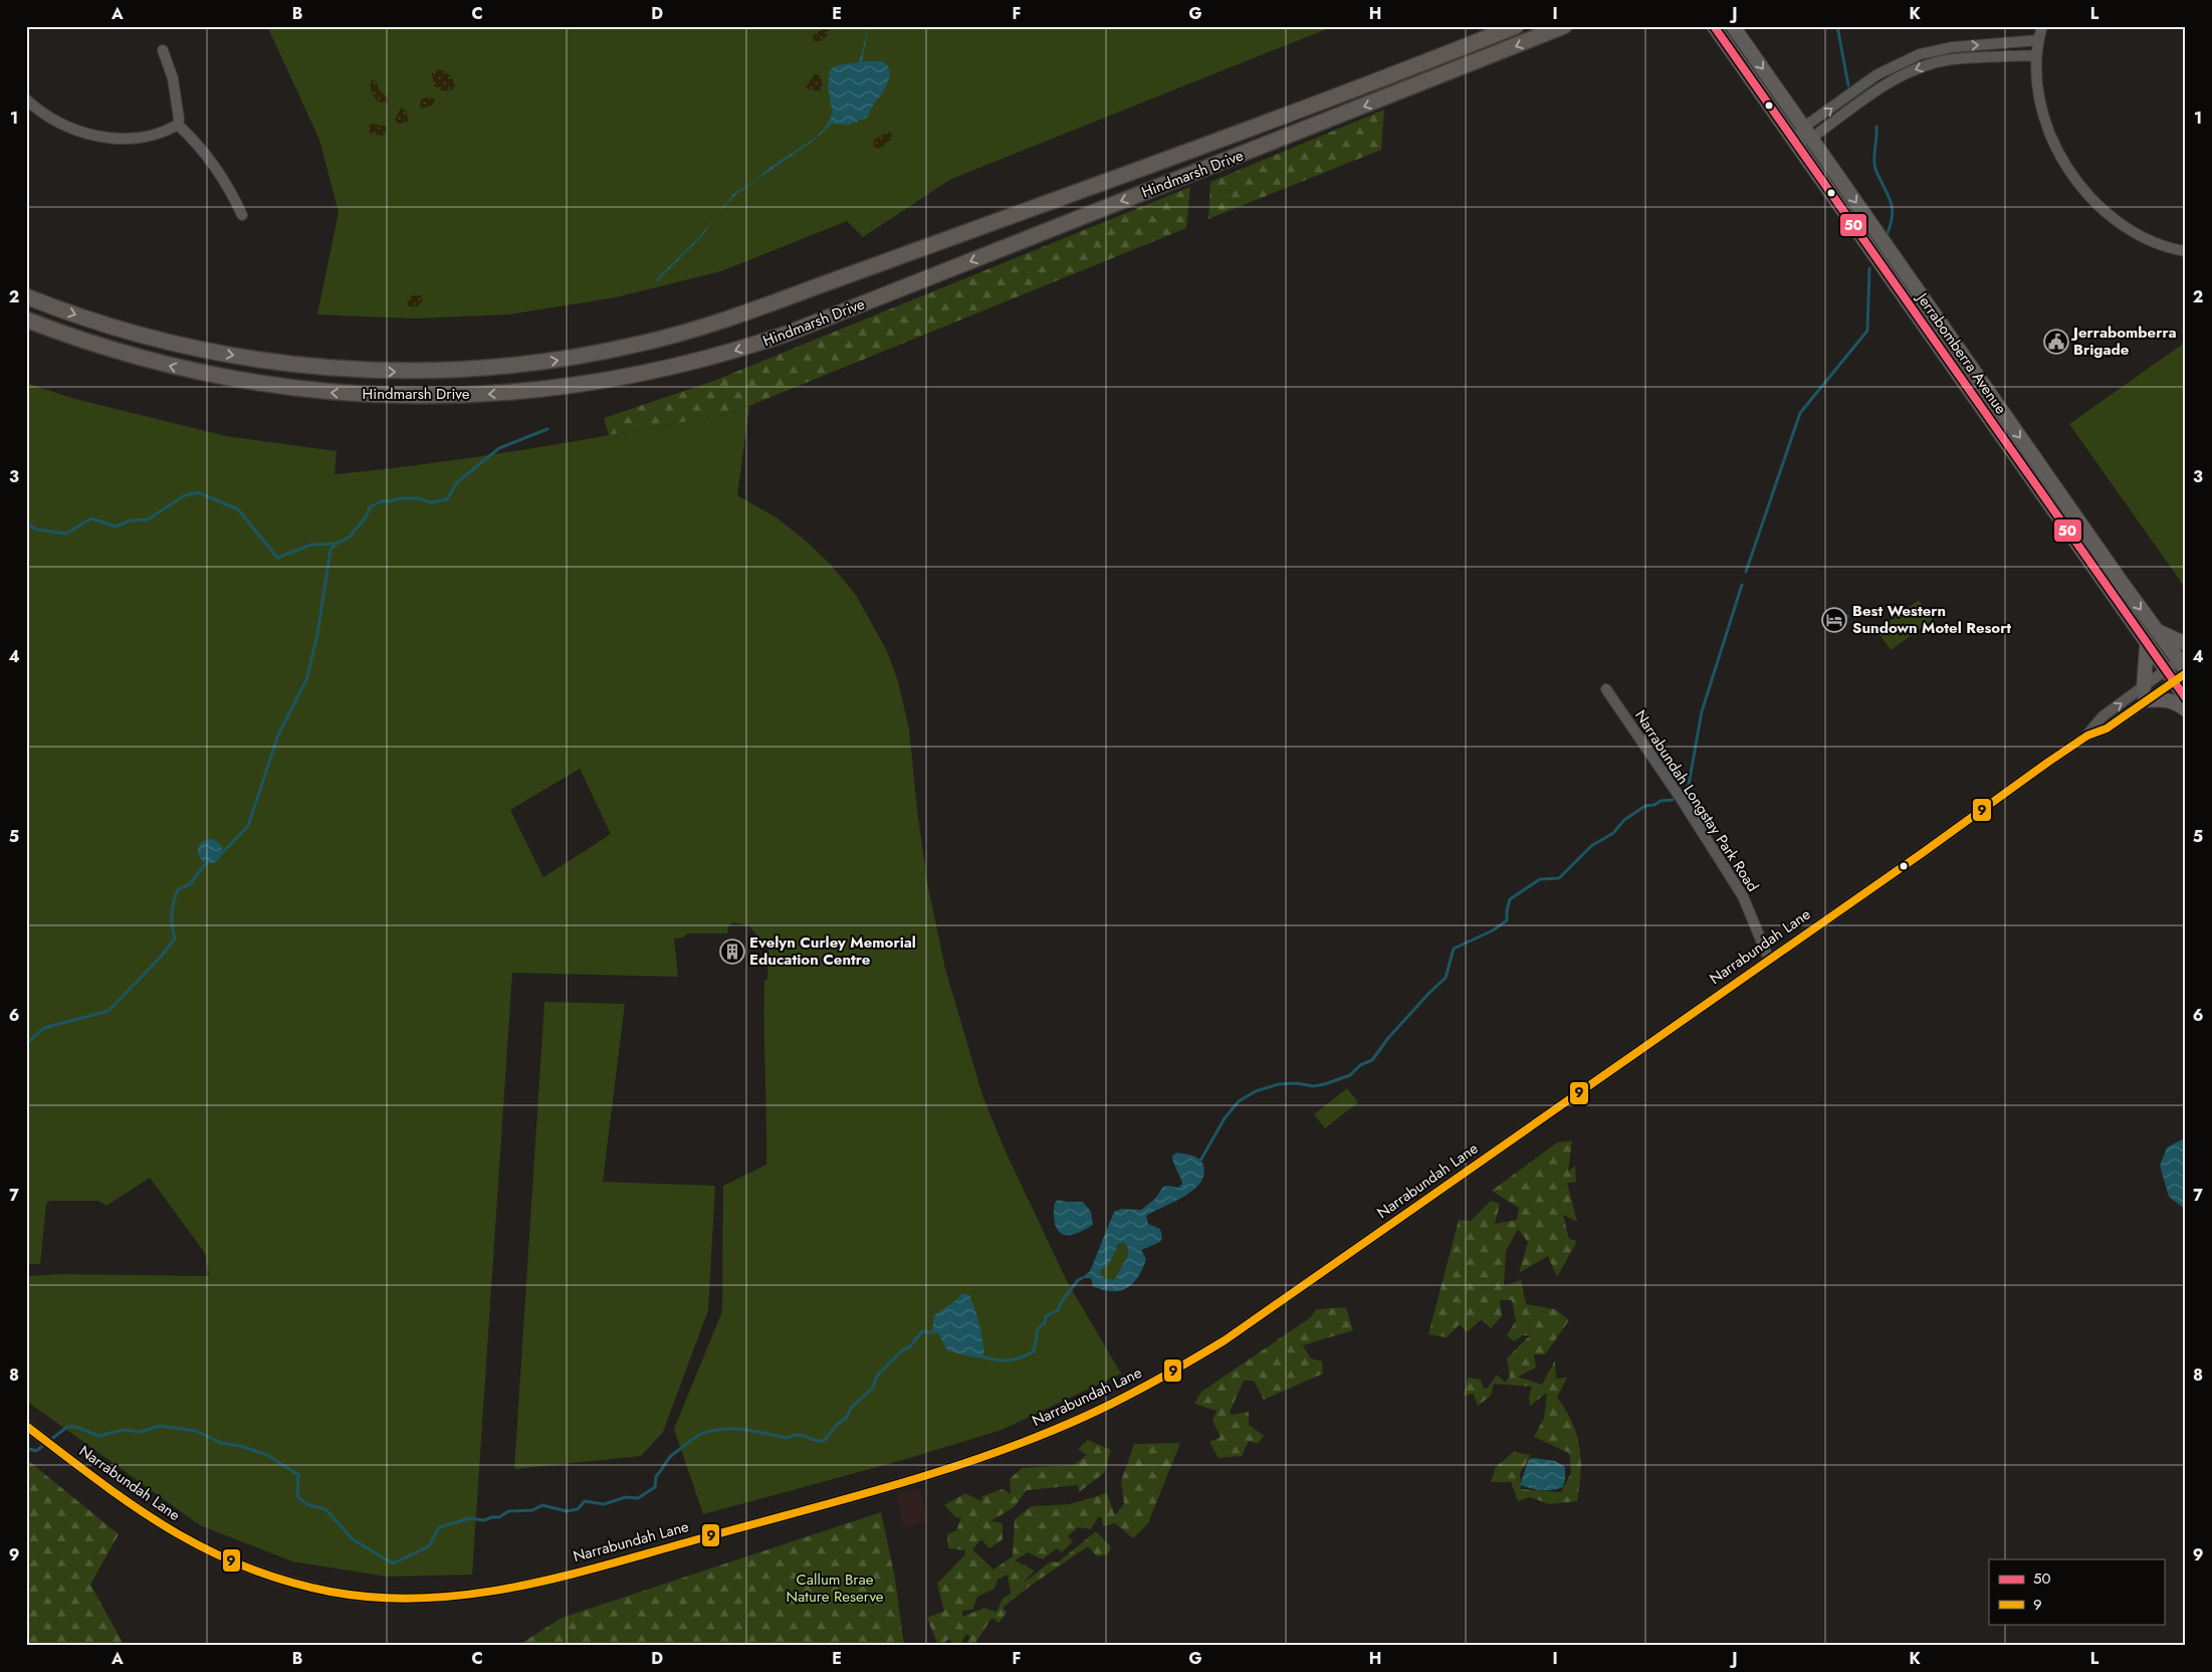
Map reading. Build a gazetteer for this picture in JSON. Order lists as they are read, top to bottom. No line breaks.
{"streets":{"main road":["Hindmarsh Drive"],"street":["Jerrabomberra Avenue","Narrabundah Longstay Park Road","Narrabundah Lane"]},"crossings":[["Jerrabomberra Avenue","Narrabundah Lane"],["Narrabundah Longstay Park Road","Narrabundah Lane"]],"parks":["Callum Brae Nature Reserve"],"places":{"public building":["Jerrabomberra Brigade"],"hotel":["Best Western Sundown Motel Resort"],"building":["Evelyn Curley Memorial Education Centre"]},"lines":["transit line 50","transit line 9"],"legend":["50","9"],"grid":{"columns":["A","B","C","D","E","F","G","H","I","J","K","L"],"rows":["1","2","3","4","5","6","7","8","9"]}}
